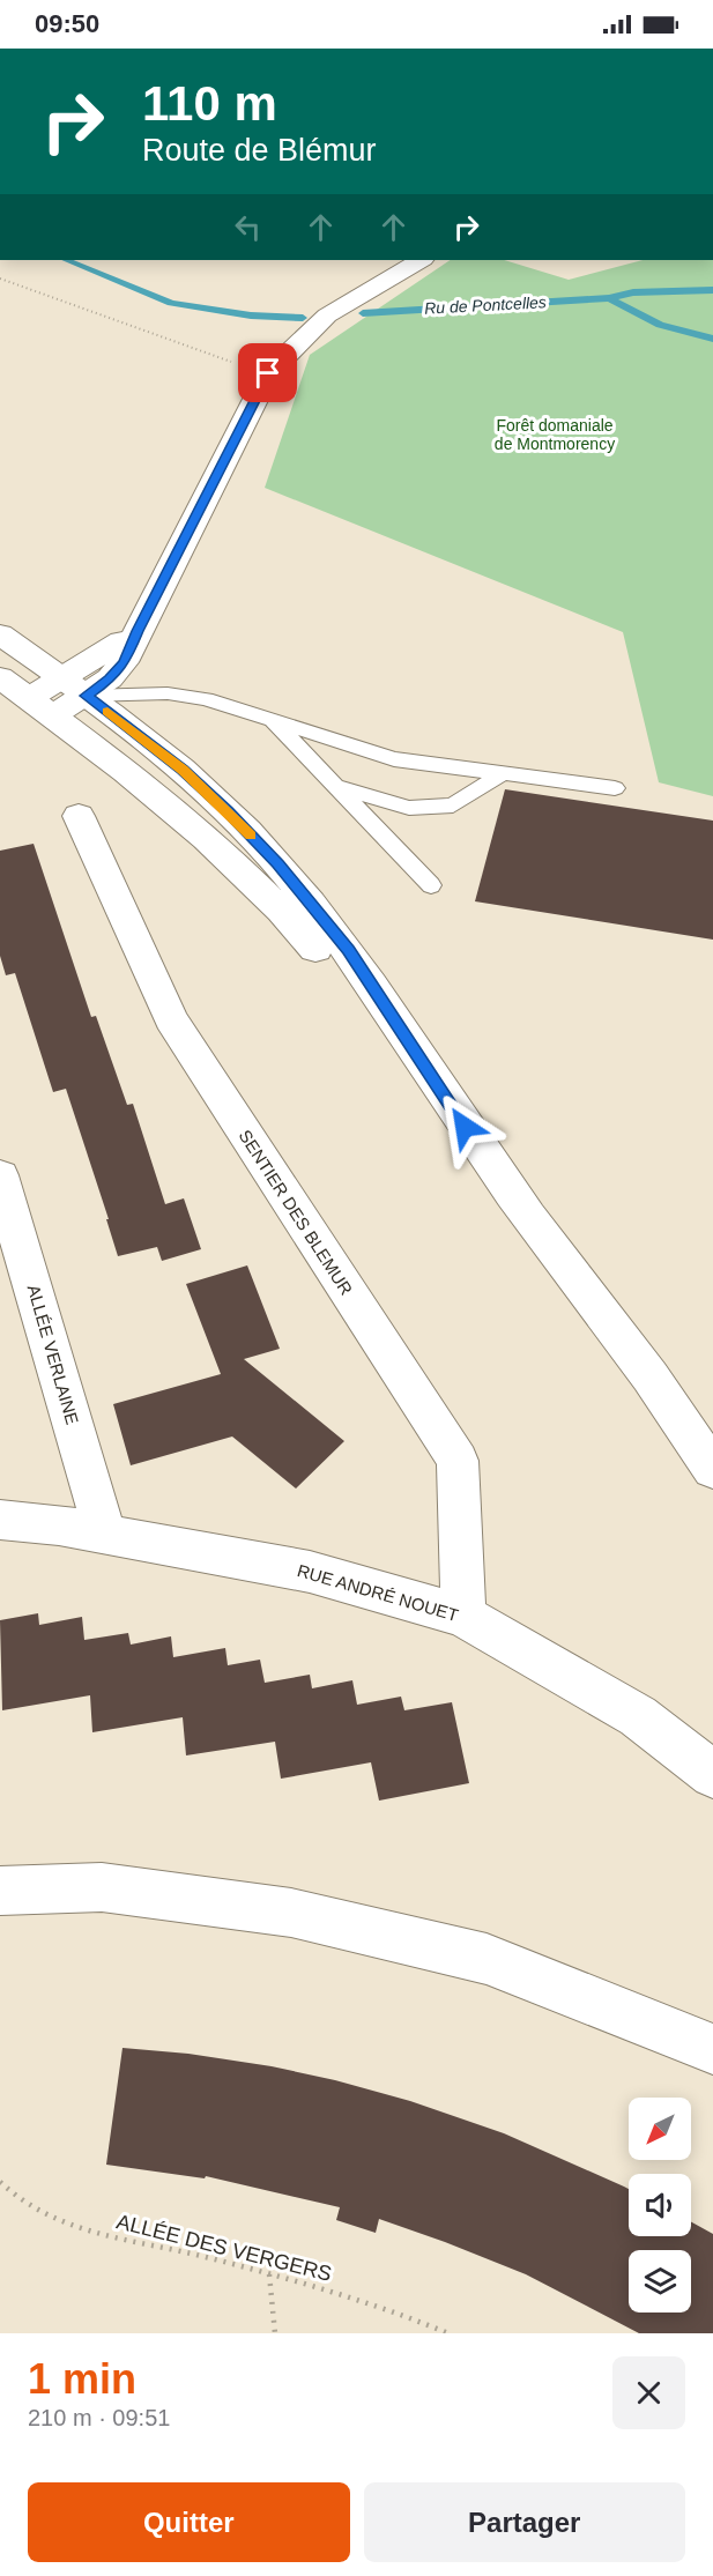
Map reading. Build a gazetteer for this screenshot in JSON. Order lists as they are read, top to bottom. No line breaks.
{"streets":{"street":["SENTIER DES BLEMUR","ALLÉE VERLAINE","RUE ANDRÉ NOUET"],"path":["ALLÉE DES VERGERS"]},"crossings":[["SENTIER DES BLEMUR","RUE ANDRÉ NOUET"],["ALLÉE VERLAINE","RUE ANDRÉ NOUET"]],"water":["Ru de Pontcelles"],"parks":["Forêt domaniale de Montmorency"],"north":"bottom left","page":{"status":"09:50","turn":["110 m","Route de Blémur"],"heading":["1 min","210 m · 09:51"],"buttons":["Quitter","Partager"]}}
